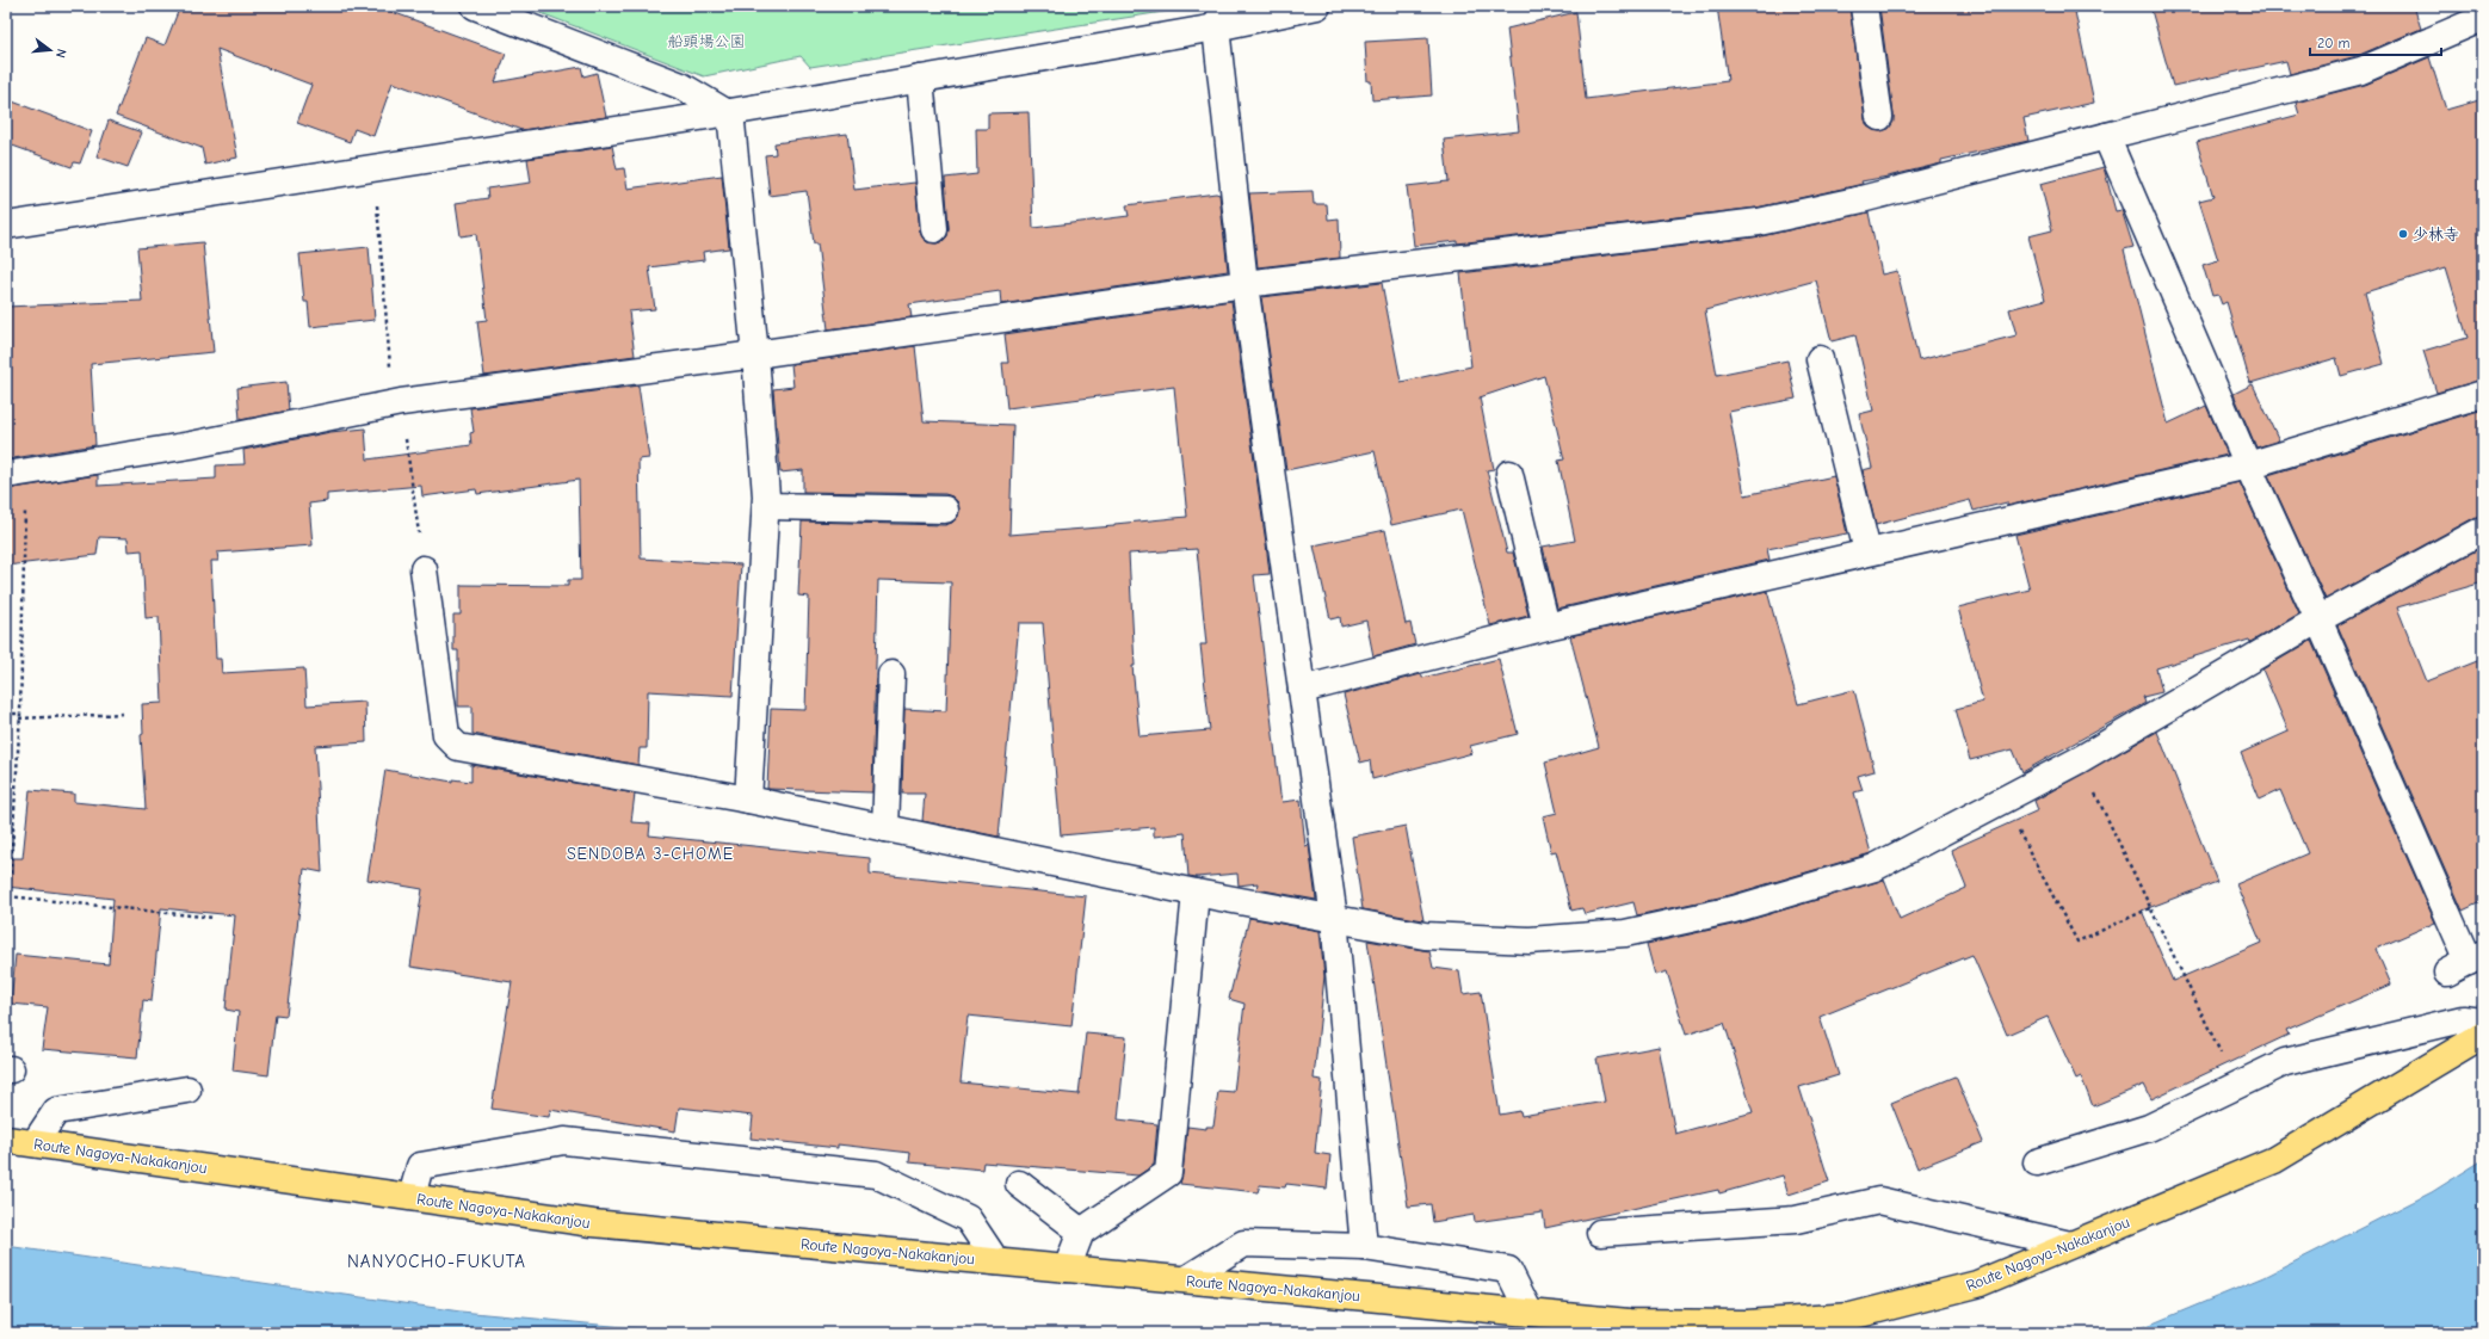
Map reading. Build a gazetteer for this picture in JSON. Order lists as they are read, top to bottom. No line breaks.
{"streets":{"main road":["Route Nagoya-Nakakanjou"]},"districts":["SENDOBA 3-CHOME","NANYOCHO-FUKUTA"],"parks":["船頭場公園"],"places":["少林寺"],"scale_bar":"20 m","north":"right"}
